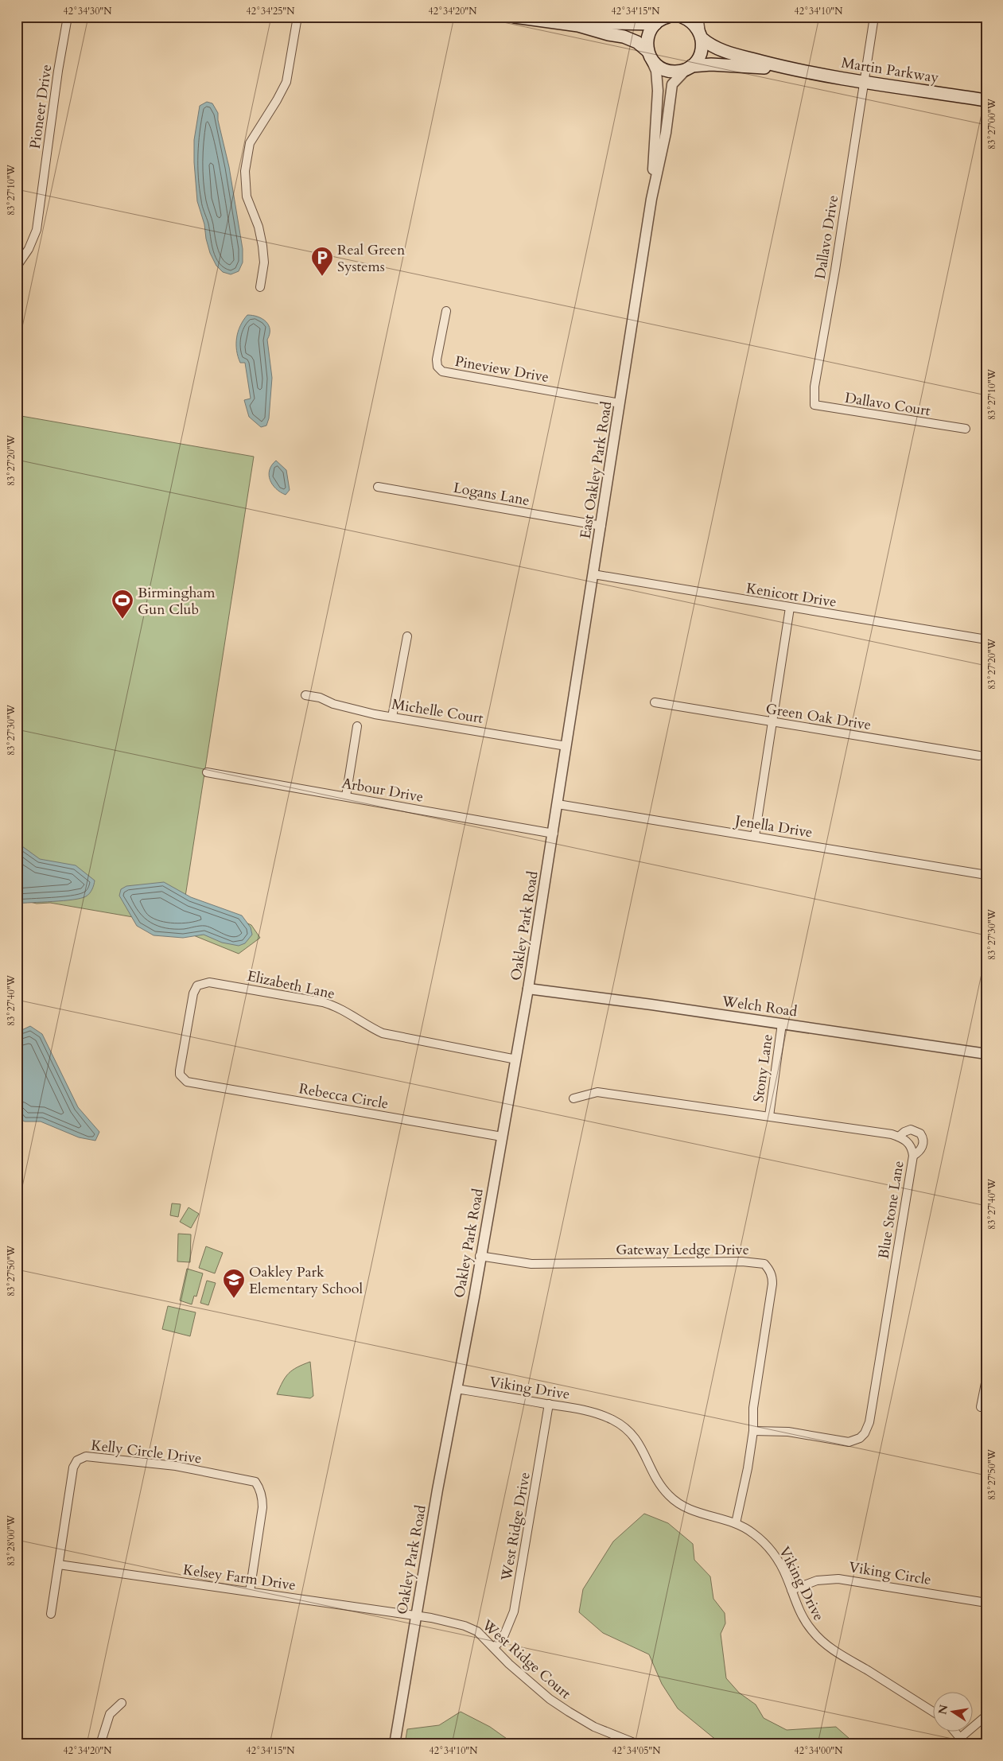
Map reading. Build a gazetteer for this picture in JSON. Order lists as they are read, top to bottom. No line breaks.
{"streets":{"main road":["Martin Parkway"],"street":["Pioneer Drive","Dallavo Drive","Pineview Drive","Dallavo Court","East Oakley Park Road","Logans Lane","Kenicott Drive","Michelle Court","Green Oak Drive","Arbour Drive","Jenella Drive","Oakley Park Road","Elizabeth Lane","Welch Road","Stony Lane","Rebecca Circle","Blue Stone Lane","Gateway Ledge Drive","Viking Drive","Kelly Circle Drive","West Ridge Drive","Viking Circle","Kelsey Farm Drive","West Ridge Court"]},"crossings":[["Martin Parkway","Dallavo Drive"],["Martin Parkway","East Oakley Park Road"],["Dallavo Drive","Dallavo Court"],["Pineview Drive","East Oakley Park Road"],["East Oakley Park Road","Logans Lane"],["East Oakley Park Road","Kenicott Drive"],["East Oakley Park Road","Michelle Court"],["East Oakley Park Road","Oakley Park Road"],["Michelle Court","Oakley Park Road"],["Arbour Drive","Oakley Park Road"],["Jenella Drive","Oakley Park Road"],["Oakley Park Road","Elizabeth Lane"],["Oakley Park Road","Welch Road"],["Oakley Park Road","Rebecca Circle"],["Oakley Park Road","Gateway Ledge Drive"],["Oakley Park Road","Viking Drive"],["Oakley Park Road","Kelsey Farm Drive"],["Oakley Park Road","West Ridge Court"],["Elizabeth Lane","Rebecca Circle"],["Welch Road","Stony Lane"],["Blue Stone Lane","Gateway Ledge Drive"],["Gateway Ledge Drive","Viking Drive"],["Viking Drive","West Ridge Drive"],["Viking Drive","Viking Circle"],["Kelly Circle Drive","Kelsey Farm Drive"],["West Ridge Drive","West Ridge Court"],["Kelsey Farm Drive","West Ridge Court"]],"places":{"parking":["Real Green Systems"],"sports":["Birmingham Gun Club"],"school or university":["Oakley Park Elementary School"]},"north":"left","coordinates":["42°34'30\"N","42°34'25\"N","42°34'20\"N","42°34'15\"N","42°34'10\"N","83°27'00\"W","83°27'10\"W","83°27'20\"W","83°27'30\"W","83°27'40\"W","83°27'50\"W","83°28'00\"W","42°34'05\"N","42°34'00\"N"]}
